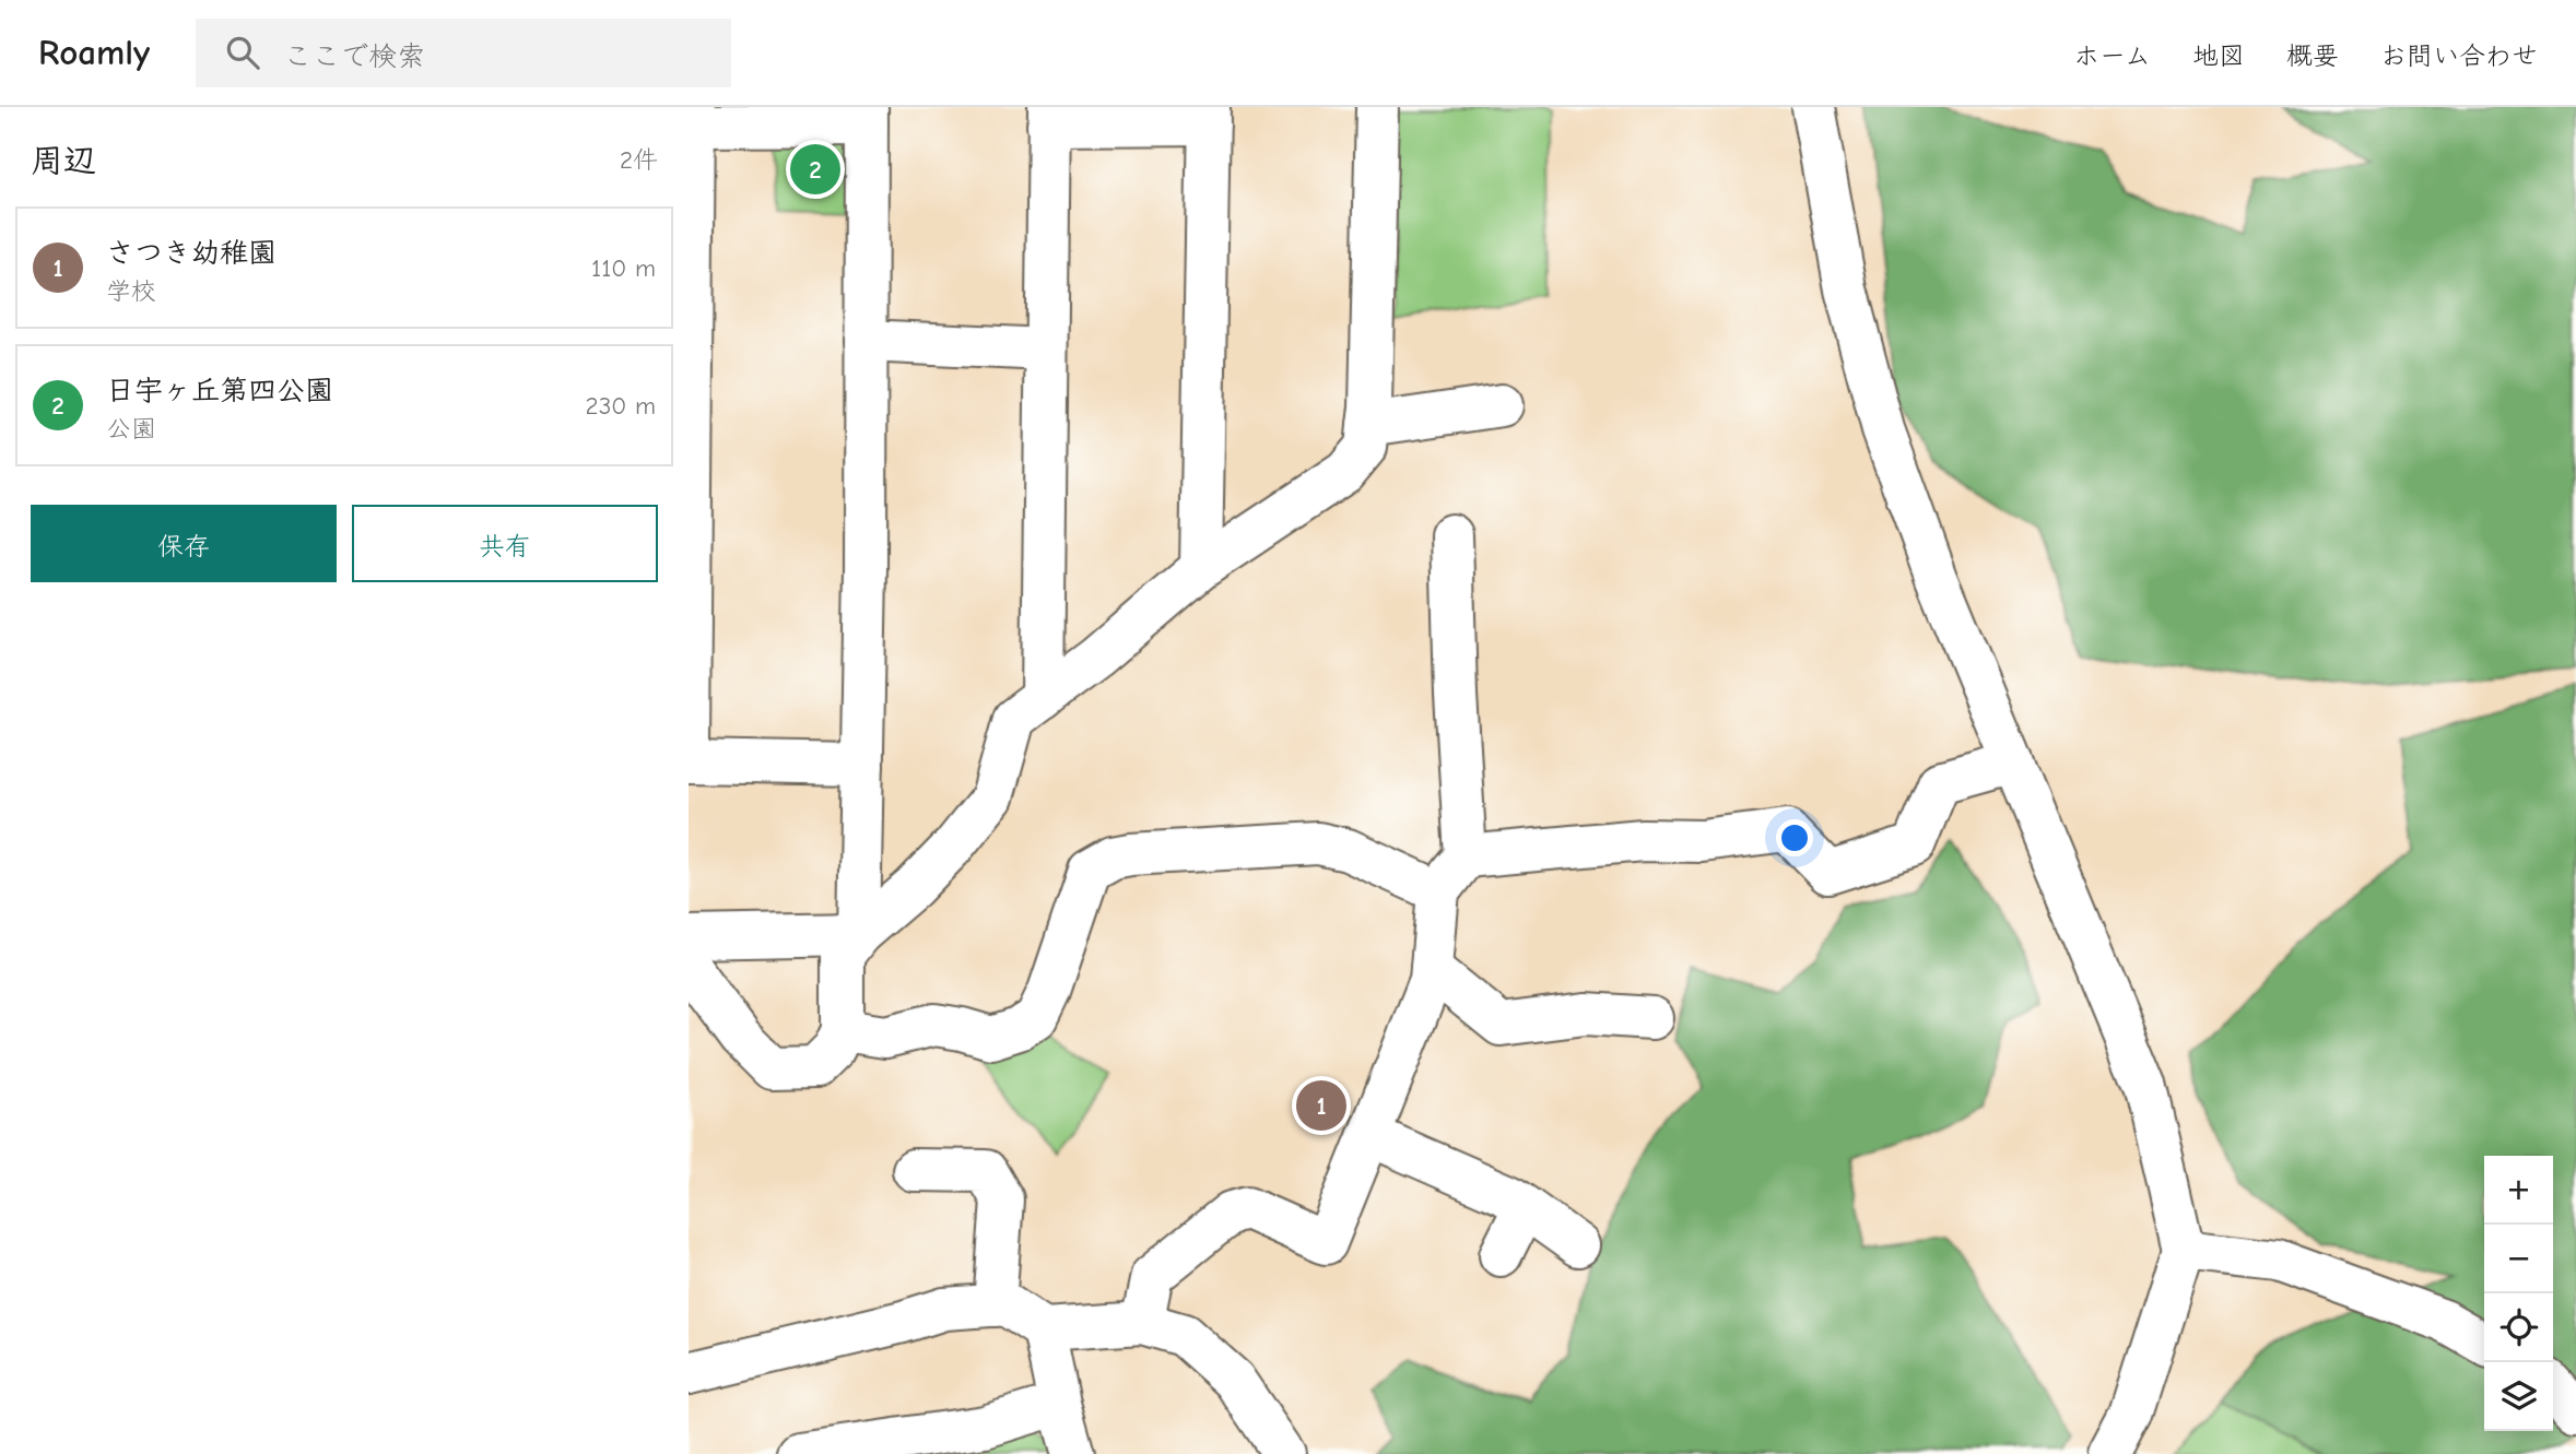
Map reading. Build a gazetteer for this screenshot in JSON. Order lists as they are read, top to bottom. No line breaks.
{"page":{"header":"Roamly","search":"ここで検索","nav":["ホーム","地図","概要","お問い合わせ"],"heading":["周辺","2件"],"pins":["2","1"],"list":[{"mark":"1","name":"さつき幼稚園","note":"学校","value":"110 m"},{"mark":"2","name":"日宇ヶ丘第四公園","note":"公園","value":"230 m"}],"buttons":["保存","共有"],"map_buttons":["+","−"]}}
